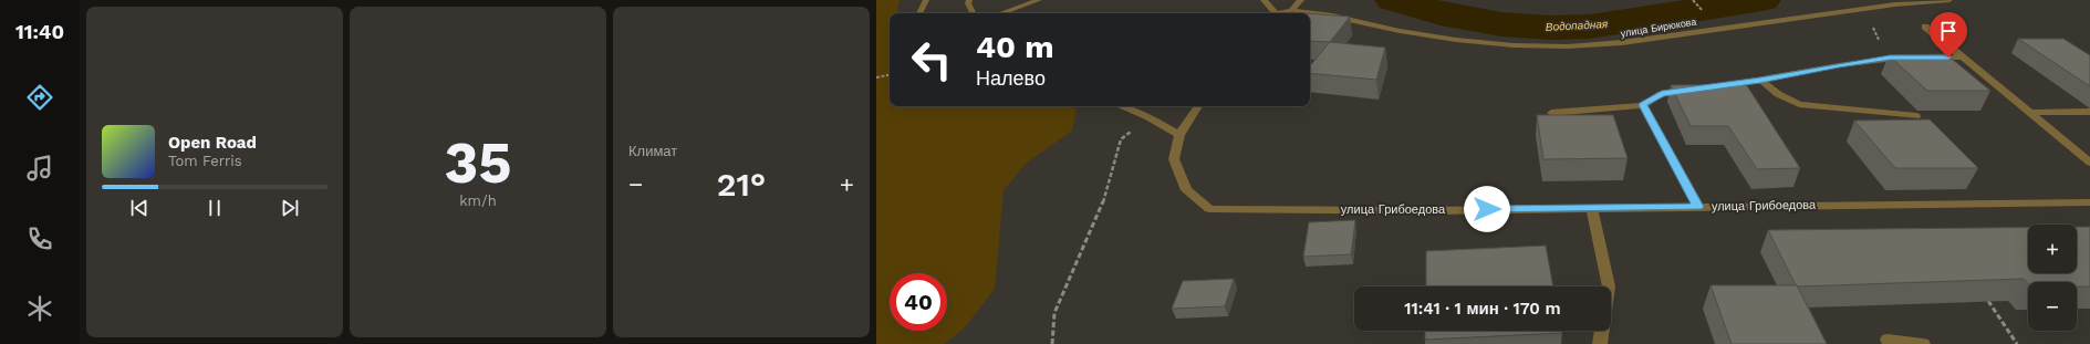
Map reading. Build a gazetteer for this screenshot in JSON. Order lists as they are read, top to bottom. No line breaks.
{"streets":{"street":["улица Бирюкова","улица Грибоедова"]},"water":["Водопадная"],"page":{"tabs":"11:40","tile":[["35","km/h"],"Климат"],"turn":["40 m","Налево"],"song":["Open Road","Tom Ferris"],"heat":["−","21°","+"],"map_buttons":["+","−"],"limit":"40","trip":"11:41 · 1 мин · 170 m"}}
